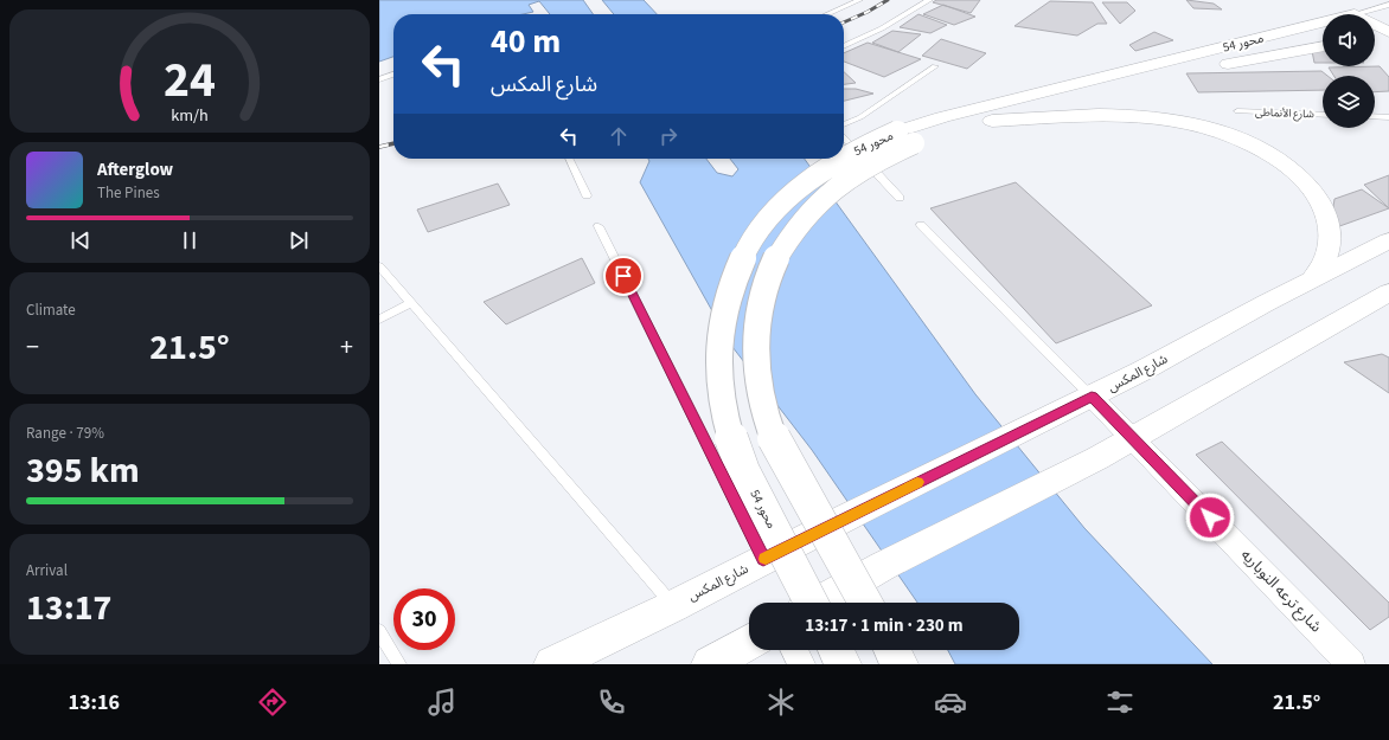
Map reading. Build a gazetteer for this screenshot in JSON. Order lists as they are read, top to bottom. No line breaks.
{"streets":{"main road":["محور 54","شارع المكس"],"street":["شارع ترعه النوباريه"],"lane":["شارع الأنماطى"]},"crossings":[["شارع المكس","شارع ترعه النوباريه"]],"page":{"turn":["40 m","شارع المكس"],"song":["Afterglow","The Pines"],"tile":["Climate",["Range · 79%","395 km"],["Arrival","13:17"]],"heat":["−","21.5°","+"],"limit":"30","trip":"13:17 · 1 min · 230 m","tabs":["13:16","21.5°"],"gauge":["24","km/h"]}}
